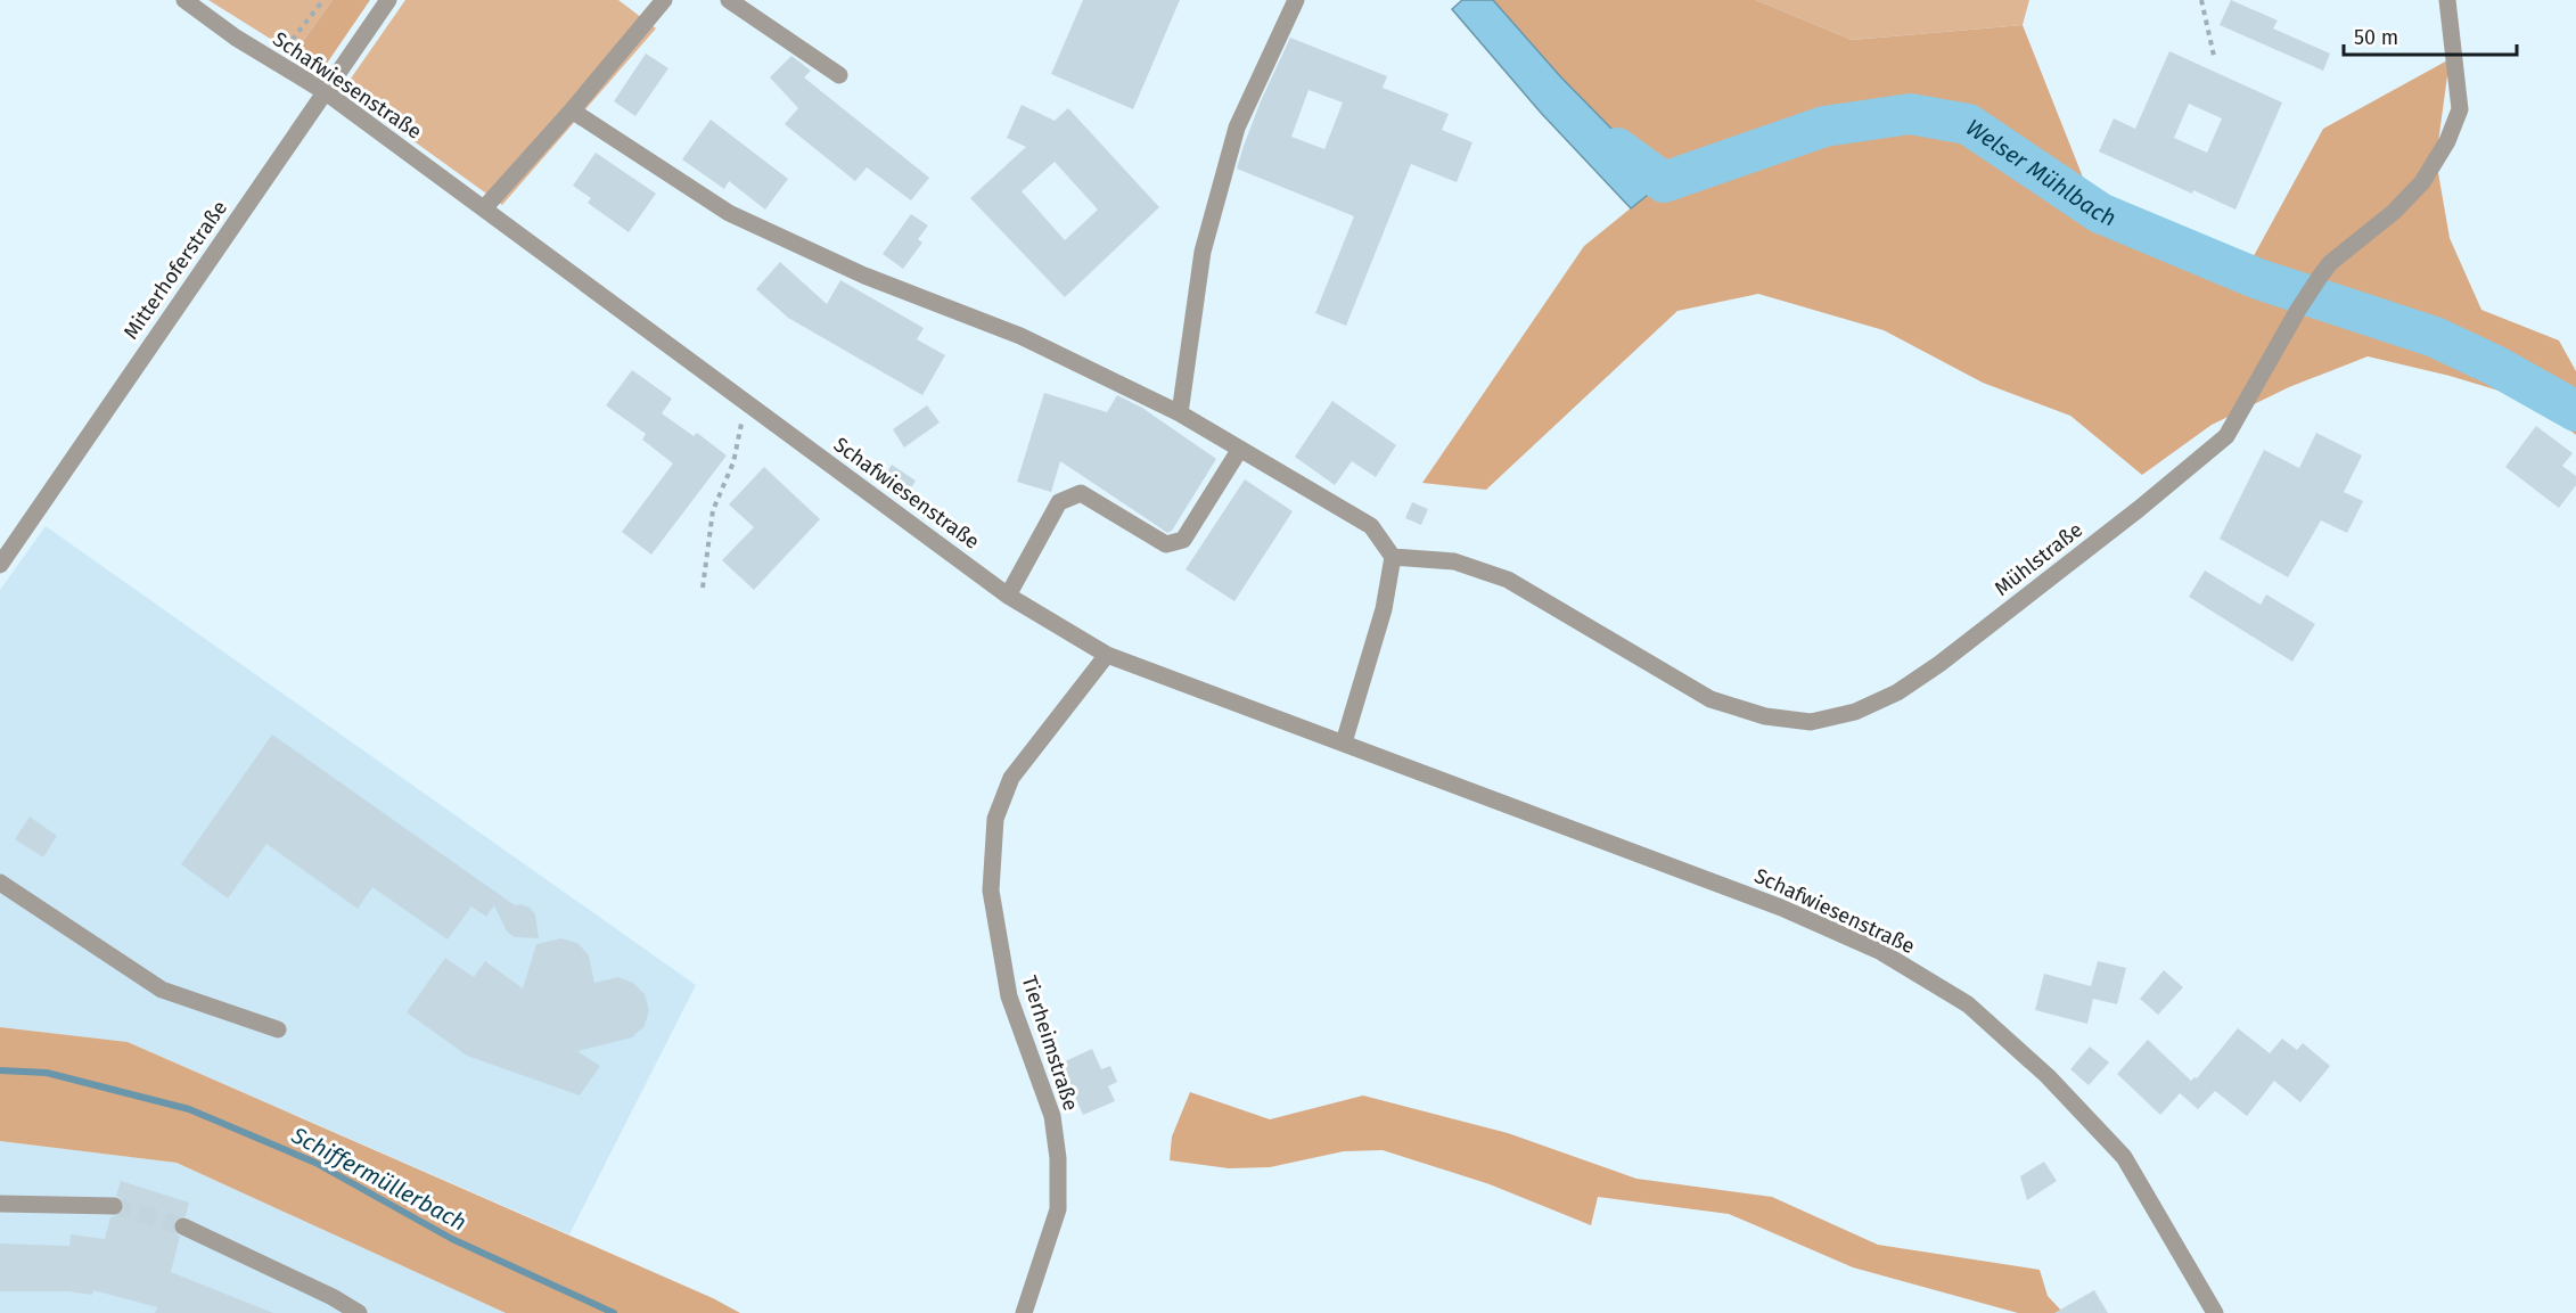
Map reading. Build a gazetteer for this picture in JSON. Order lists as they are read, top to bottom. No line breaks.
{"streets":{"street":["Schafwiesenstraße","Mitterhoferstraße","Mühlstraße","Tierheimstraße"]},"crossings":[["Schafwiesenstraße","Mitterhoferstraße"],["Schafwiesenstraße","Tierheimstraße"]],"water":["Welser Mühlbach","Schiffermüllerbach"],"scale_bar":"50 m"}
